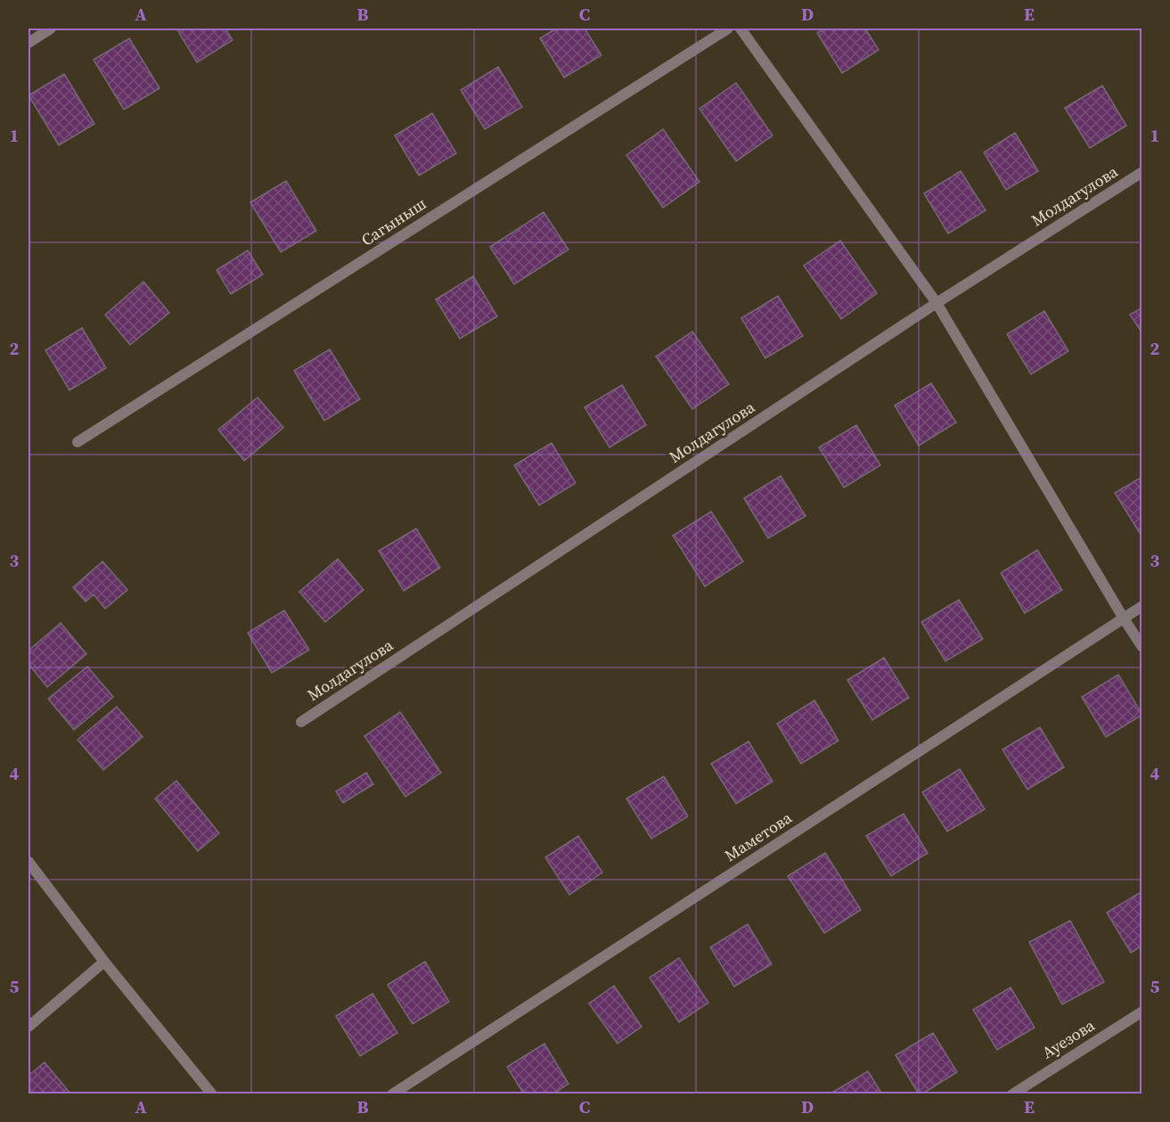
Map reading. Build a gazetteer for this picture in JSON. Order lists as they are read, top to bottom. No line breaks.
{"streets":{"street":["Молдагулова","Сагыныш","Маметова","Ауезова"]},"grid":{"columns":["A","B","C","D","E"],"rows":["1","2","3","4","5"]}}
